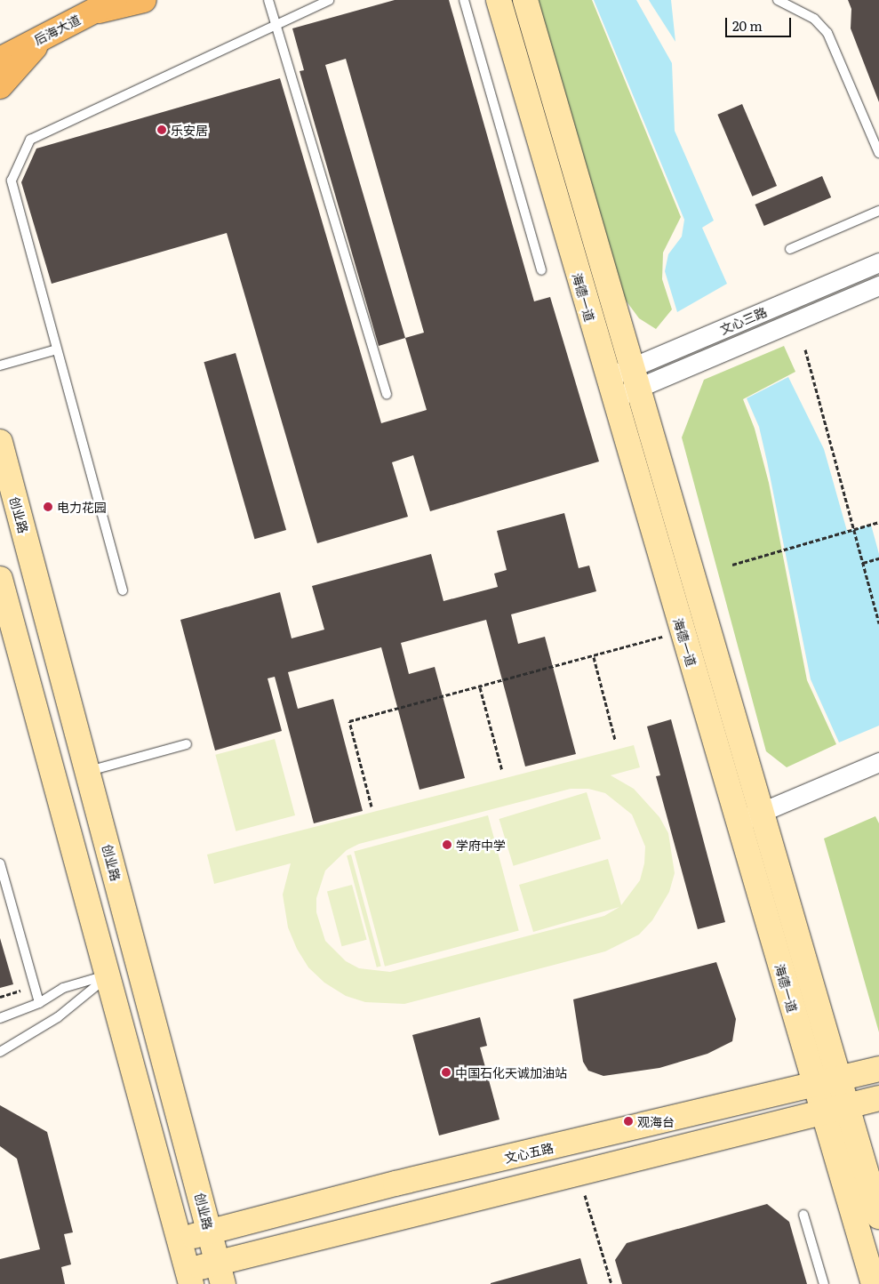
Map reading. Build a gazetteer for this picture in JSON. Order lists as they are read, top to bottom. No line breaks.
{"streets":{"main road":["后海大道"],"street":["海德一道","文心三路","创业路","文心五路"]},"crossings":[["海德一道","文心三路"],["海德一道","文心五路"],["创业路","文心五路"]],"places":["乐安居","电力花园","学府中学","中国石化天诚加油站","观海台"],"scale_bar":"20 m"}
